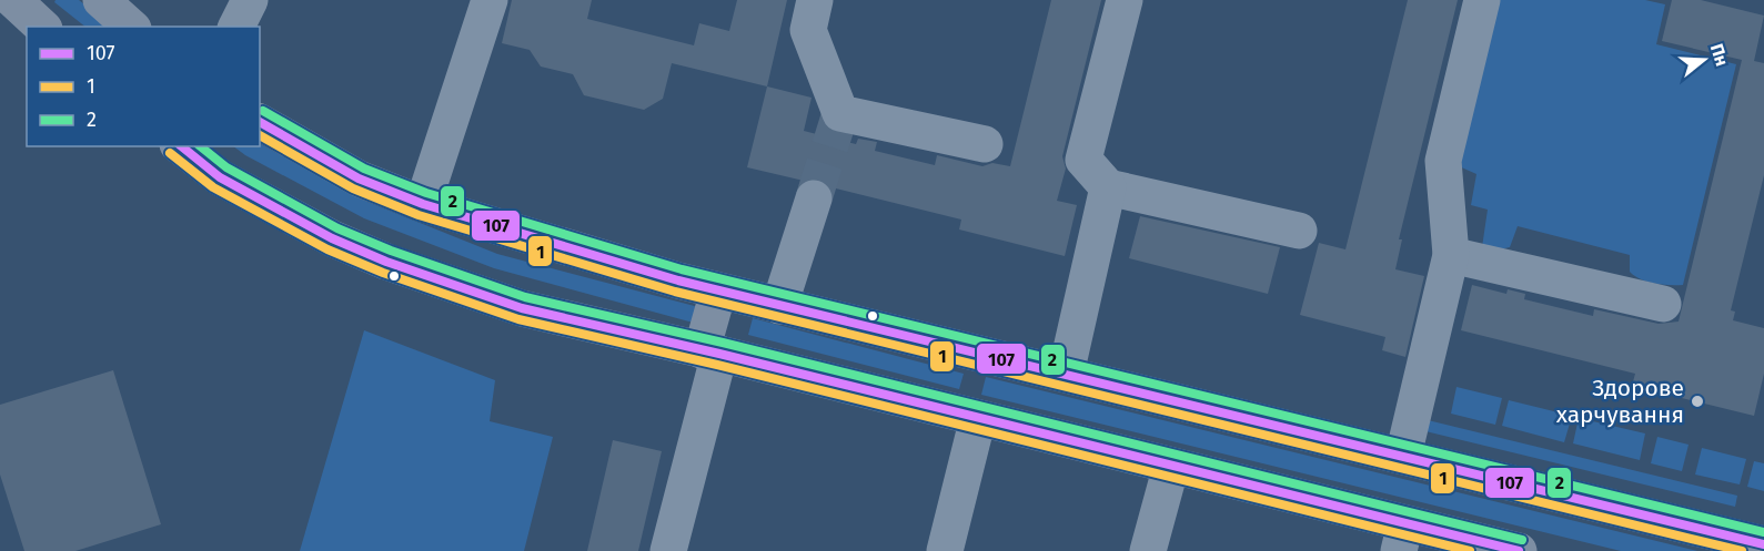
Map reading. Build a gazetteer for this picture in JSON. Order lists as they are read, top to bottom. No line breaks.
{"places":["Здорове харчування"],"lines":["transit line 2","transit line 107","transit line 1"],"legend":["107","1","2"],"north":"right"}
